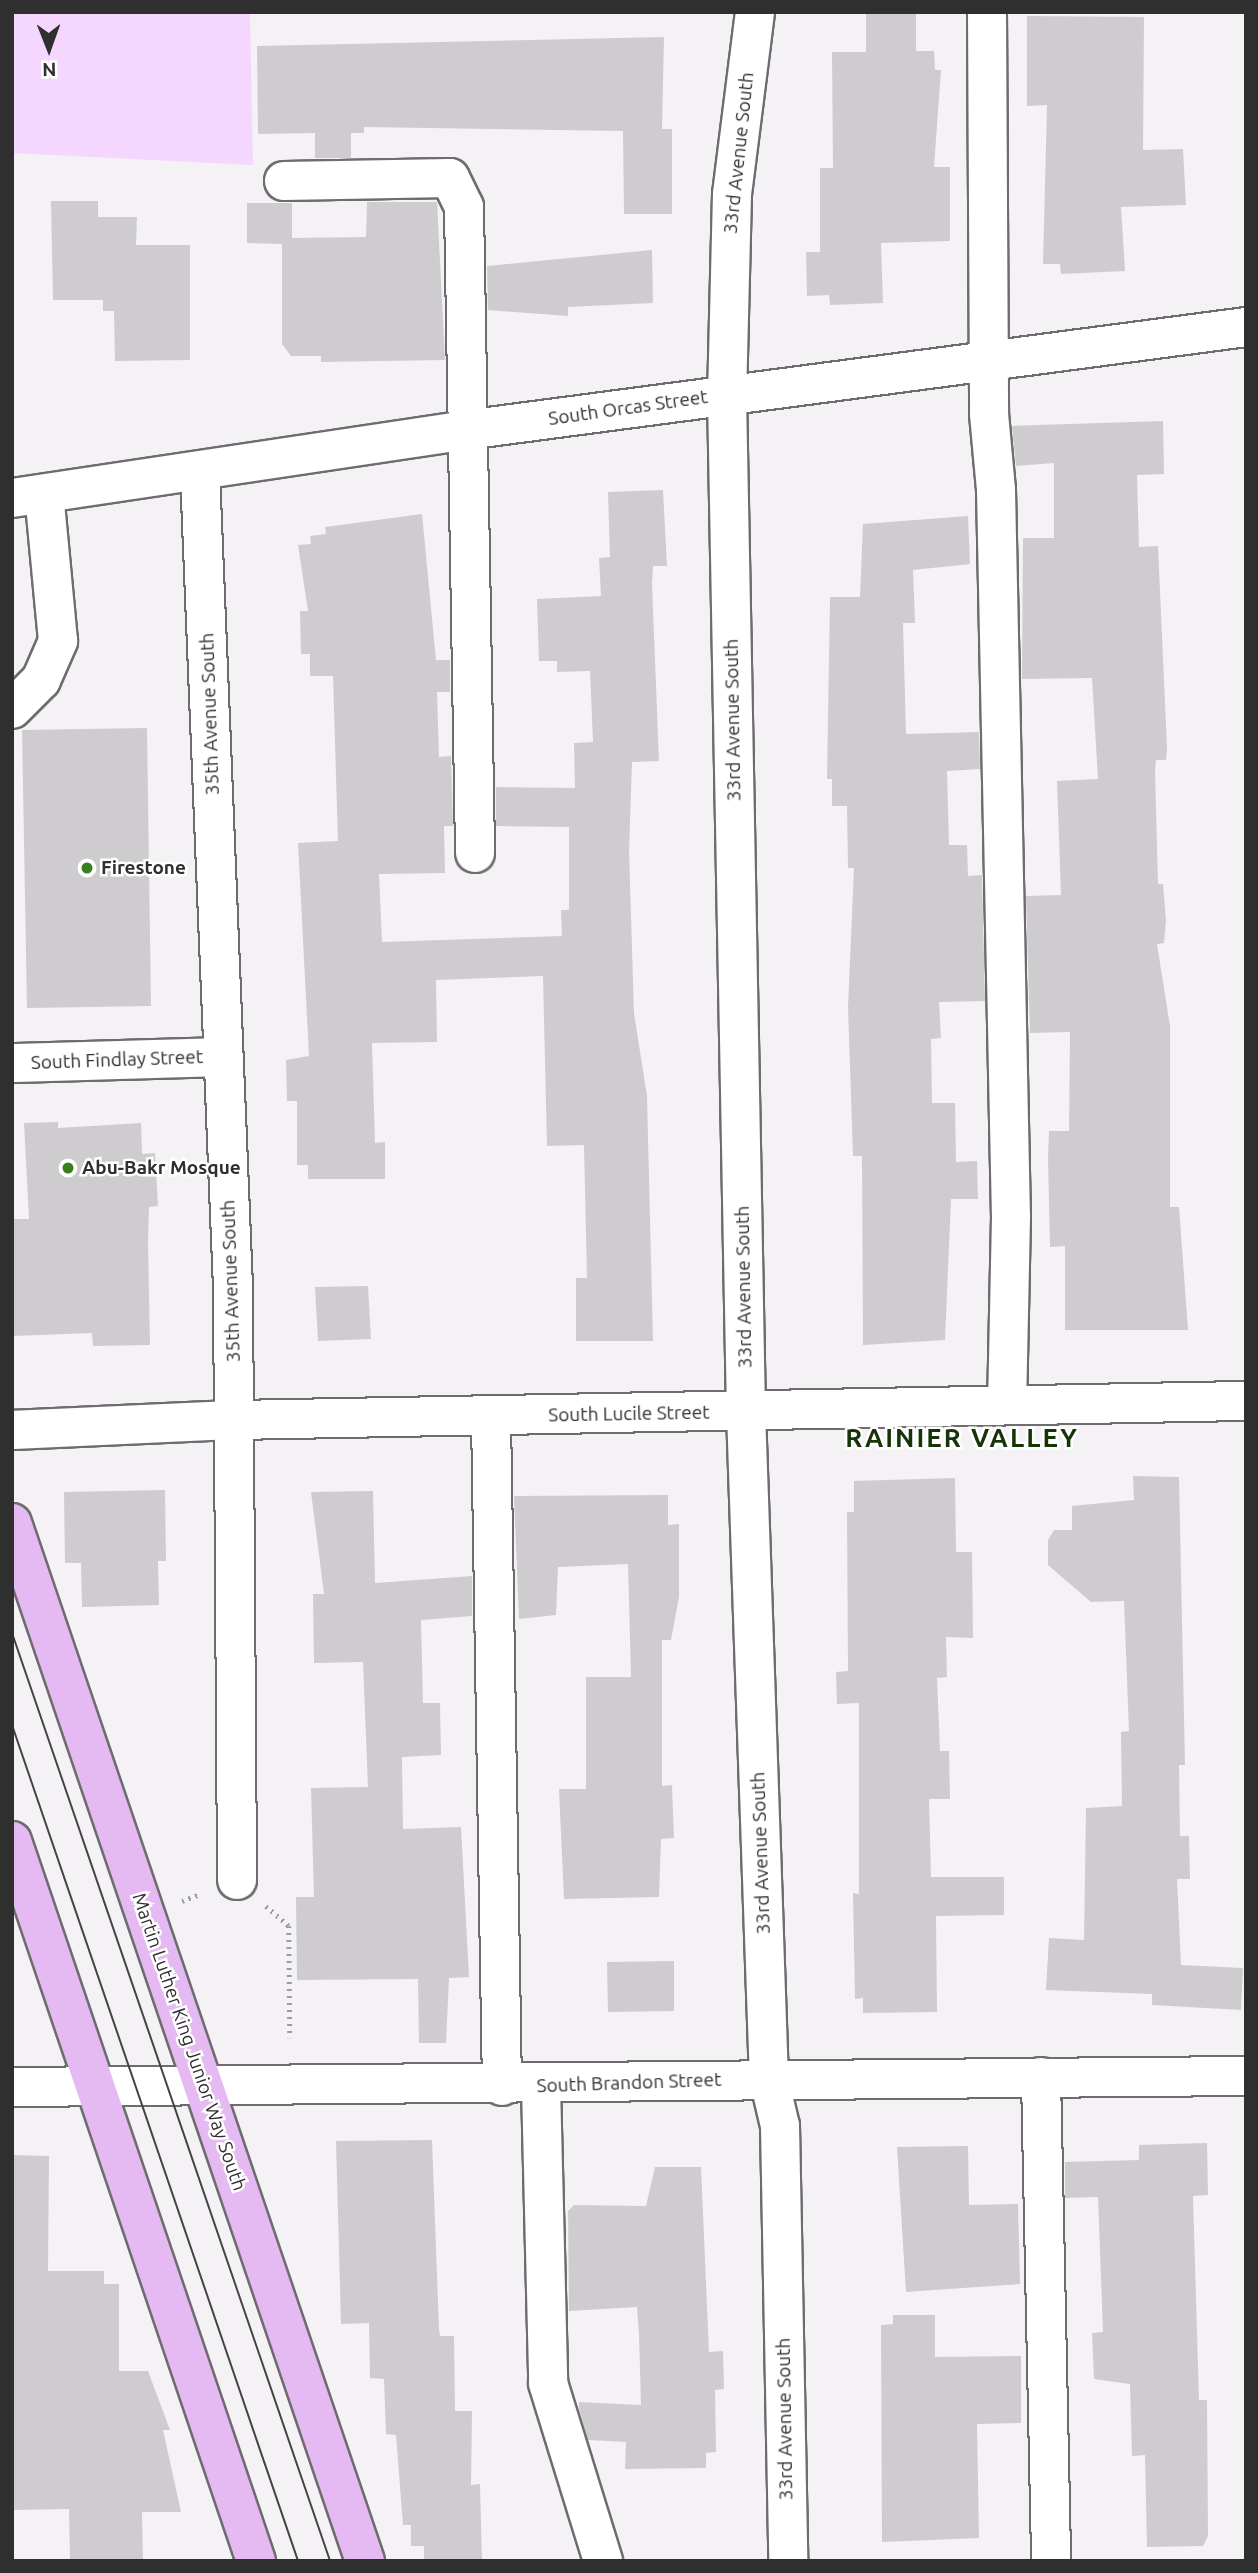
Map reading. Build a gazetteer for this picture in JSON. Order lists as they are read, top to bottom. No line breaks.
{"streets":{"main road":["Martin Luther King Junior Way South"],"street":["33rd Avenue South","South Orcas Street","35th Avenue South","South Findlay Street","South Lucile Street","South Brandon Street"]},"crossings":[["33rd Avenue South","South Orcas Street"],["33rd Avenue South","South Lucile Street"],["33rd Avenue South","South Brandon Street"],["South Orcas Street","35th Avenue South"],["35th Avenue South","South Findlay Street"],["35th Avenue South","South Lucile Street"],["Martin Luther King Junior Way South","South Brandon Street"]],"districts":["RAINIER VALLEY"],"places":["Firestone","Abu-Bakr Mosque"],"north":"bottom"}
